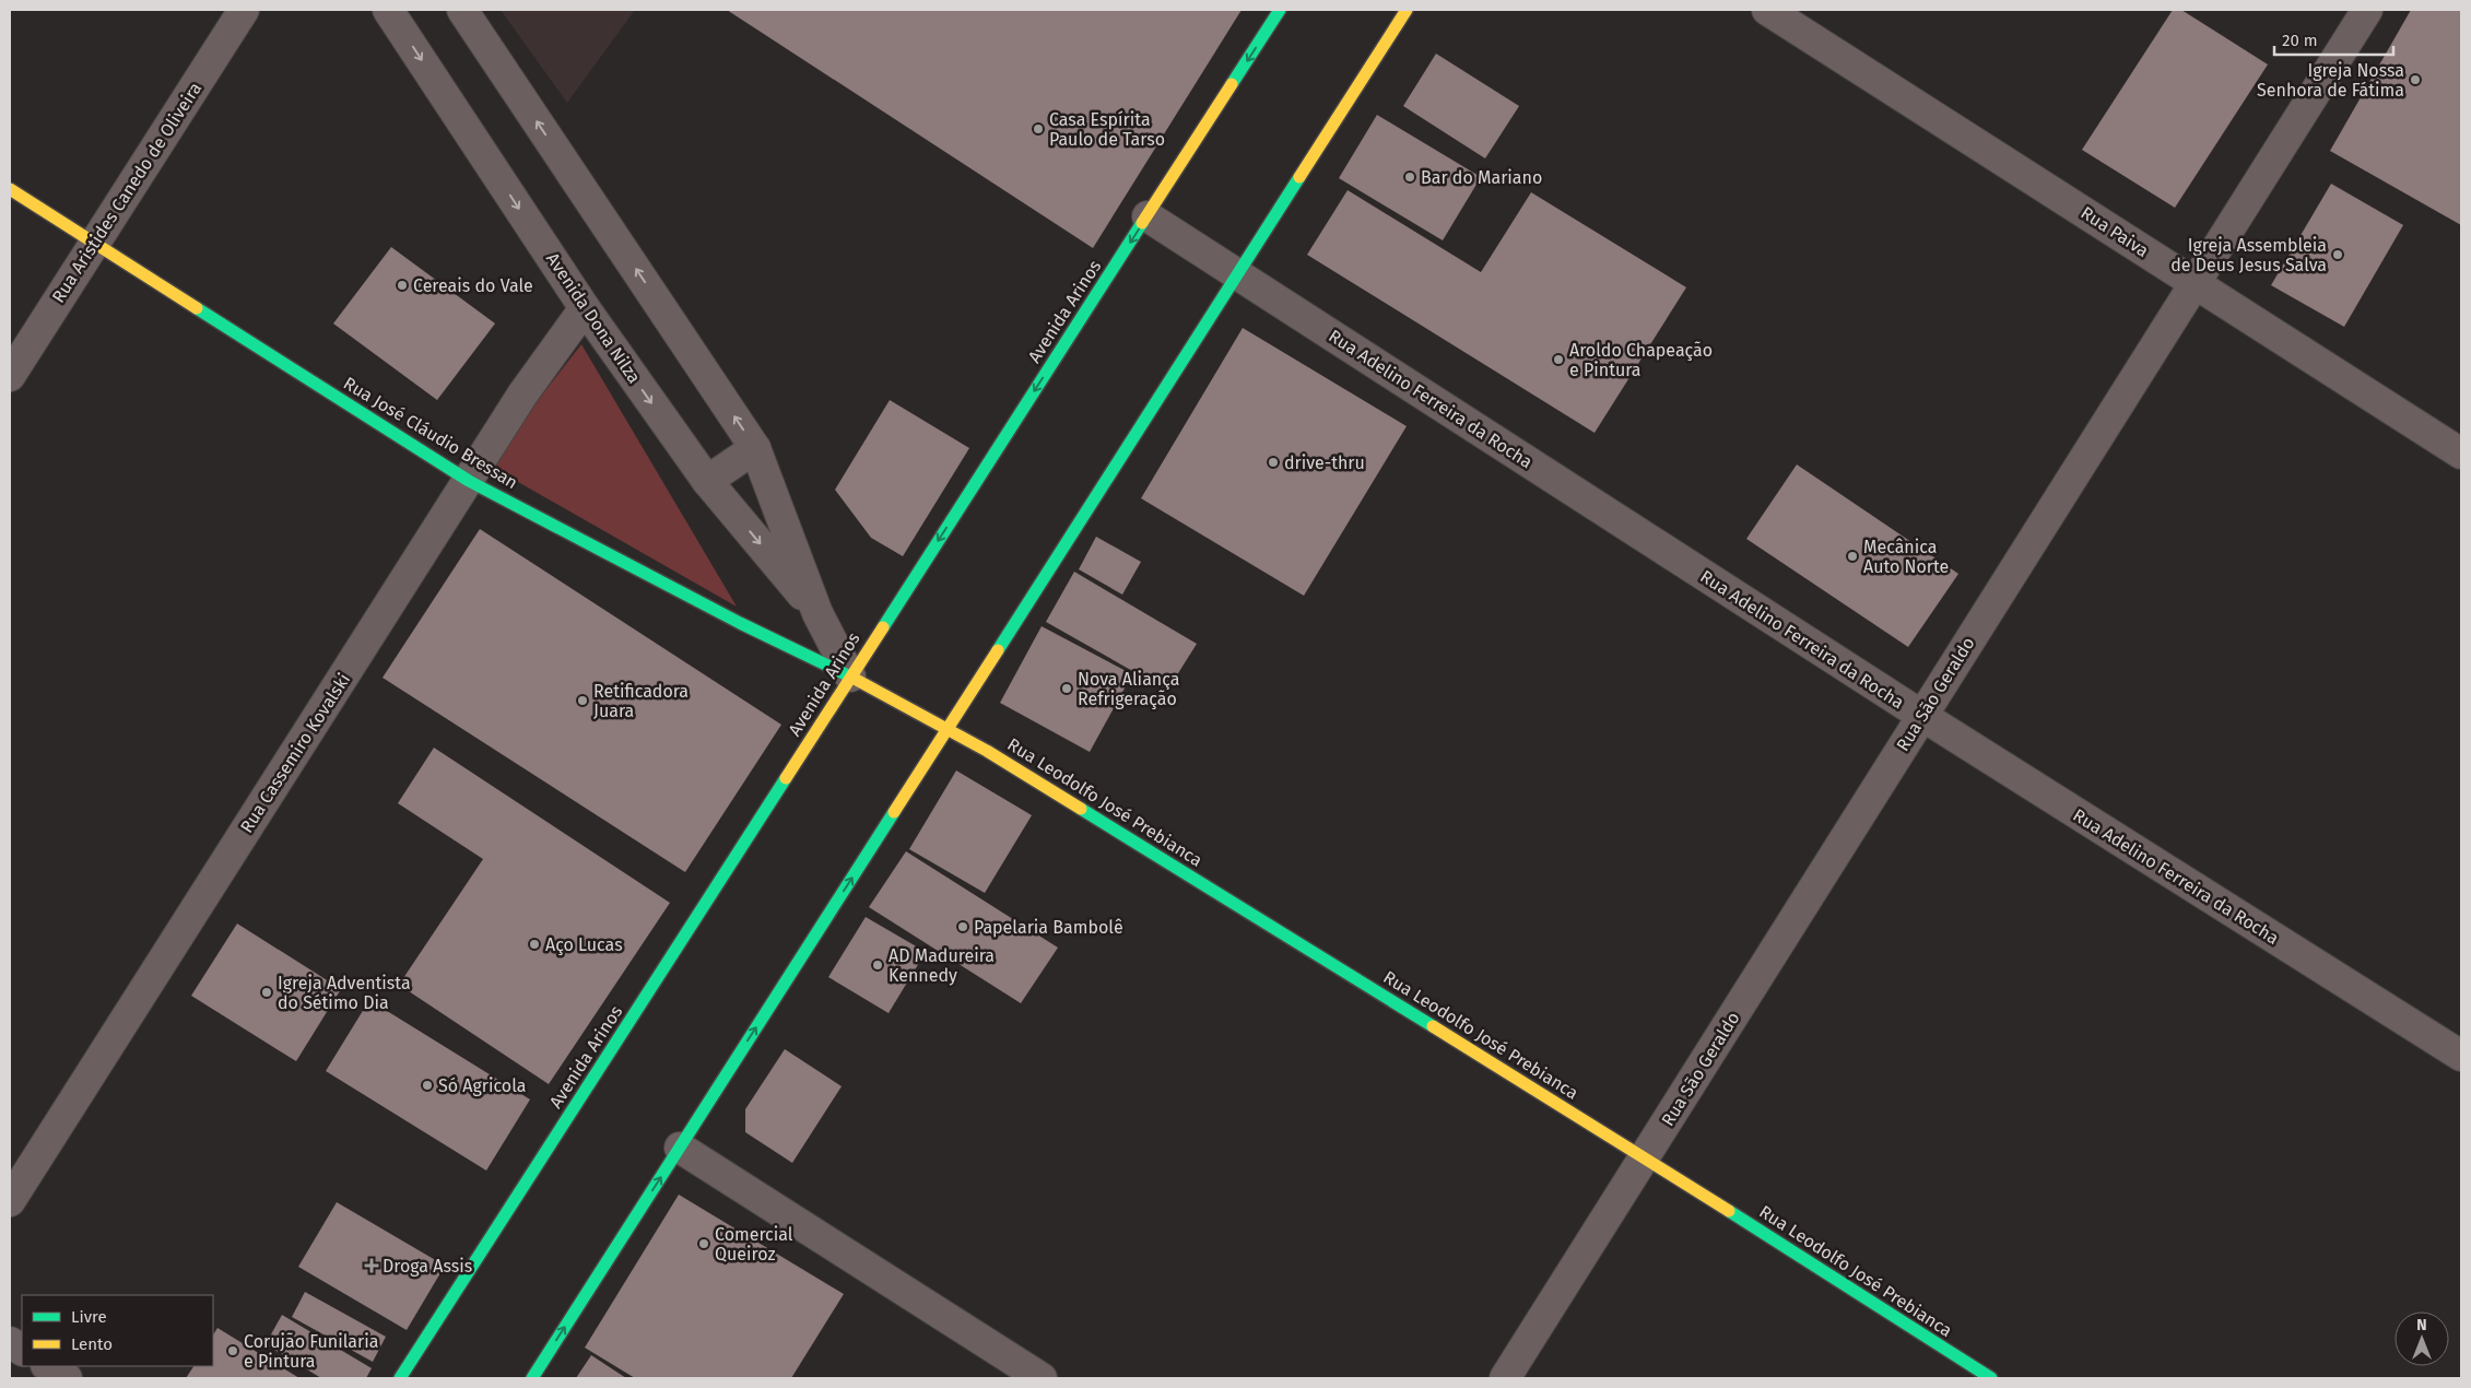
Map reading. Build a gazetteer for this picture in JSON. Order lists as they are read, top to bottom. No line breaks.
{"streets":{"main road":["Avenida Arinos","Rua José Cláudio Bressan","Rua Leodolfo José Prebianca"],"street":["Rua Aristides Canedo de Oliveira","Rua Paiva","Avenida Dona Nilza","Rua Adelino Ferreira da Rocha","Rua São Geraldo","Rua Cassemiro Kovalski"]},"crossings":[["Rua Aristides Canedo de Oliveira","Rua José Cláudio Bressan"],["Rua Paiva","Rua São Geraldo"],["Avenida Arinos","Avenida Dona Nilza"],["Avenida Arinos","Rua Adelino Ferreira da Rocha"],["Avenida Arinos","Rua José Cláudio Bressan"],["Avenida Dona Nilza","Rua José Cláudio Bressan"],["Avenida Dona Nilza","Rua Cassemiro Kovalski"],["Rua Adelino Ferreira da Rocha","Rua São Geraldo"],["Rua José Cláudio Bressan","Rua Cassemiro Kovalski"],["Rua José Cláudio Bressan","Rua Leodolfo José Prebianca"],["Rua São Geraldo","Rua Leodolfo José Prebianca"]],"places":{"other":["Igreja Nossa Senhora de Fátima","Casa Espírita Paulo de Tarso","Bar do Mariano","Igreja Assembleia de Deus Jesus Salva","Cereais do Vale","Aroldo Chapeação e Pintura","drive-thru","Mecânica Auto Norte","Nova Aliança Refrigeração","Retificadora Juara","Papelaria Bambolê","Aço Lucas","AD Madureira Kennedy","Igreja Adventista do Sétimo Dia","Só Agricola","Comercial Queiroz","Corujão Funilaria e Pintura"],"health":["Droga Assis"]},"legend":["Livre","Lento"],"scale_bar":"20 m","north":"top"}
